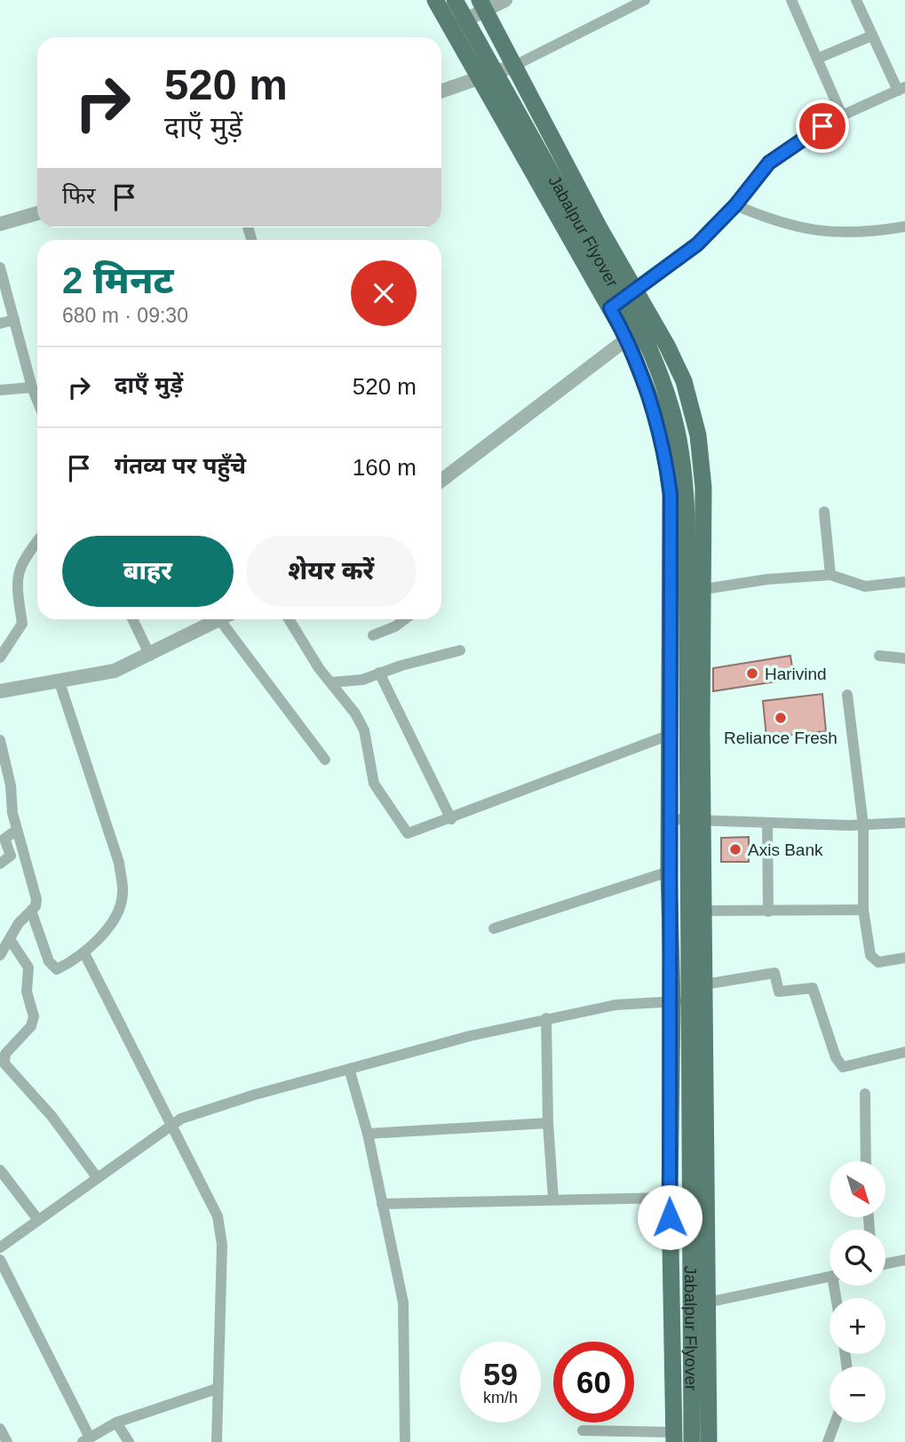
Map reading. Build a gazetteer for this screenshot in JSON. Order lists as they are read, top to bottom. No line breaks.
{"streets":{"main road":["Jabalpur Flyover"]},"places":["Harivind","Reliance Fresh","Axis Bank"],"north":"bottom right","page":{"turn":["520 m","दाएँ मुड़ें"],"then":"फिर","heading":["2 मिनट","680 m · 09:30"],"list":[{"name":"दाएँ मुड़ें","value":"520 m"},{"name":"गंतव्य पर पहुँचे","value":"160 m"}],"buttons":["बाहर","शेयर करें"],"map_buttons":["+","−"],"speed":"59 km/h","limit":"60"}}
